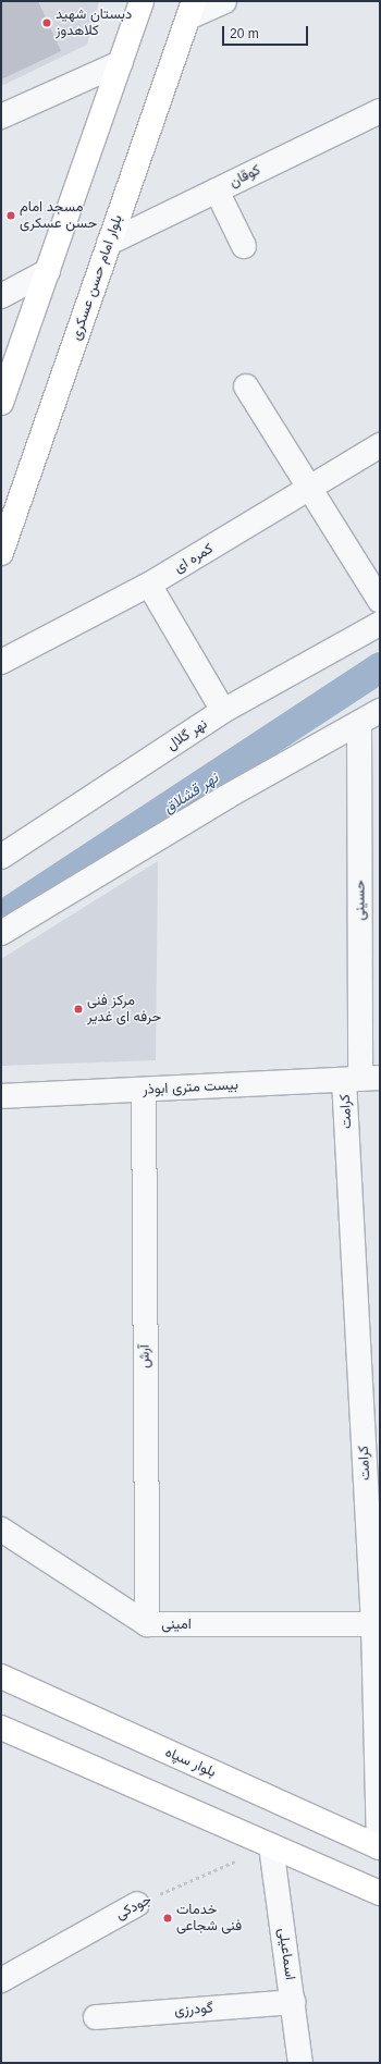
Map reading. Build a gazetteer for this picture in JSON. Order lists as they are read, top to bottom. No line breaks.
{"streets":{"main road":["بلوار امام حسن عسکری","بلوار سپاه"],"street":["کوقان","کمره ای","نهر گلال","حسینی","بیست متری ابوذر","کرامت","آرش","امینی","جودکی","اسماعیلی","گودرزی"]},"crossings":[["کوقان","بلوار امام حسن عسکری"],["حسینی","بیست متری ابوذر"],["حسینی","کرامت"],["بیست متری ابوذر","کرامت"],["بیست متری ابوذر","آرش"],["کرامت","امینی"],["کرامت","بلوار سپاه"],["آرش","امینی"],["جودکی","اسماعیلی"],["اسماعیلی","گودرزی"]],"water":["نهر قشلاق"],"places":["دبستان شهید کلاهدوز","مسجد امام حسن عسکری","مرکز فنی حرفه ای غدیر","خدمات فنی شجاعی"],"scale_bar":"20 m"}
